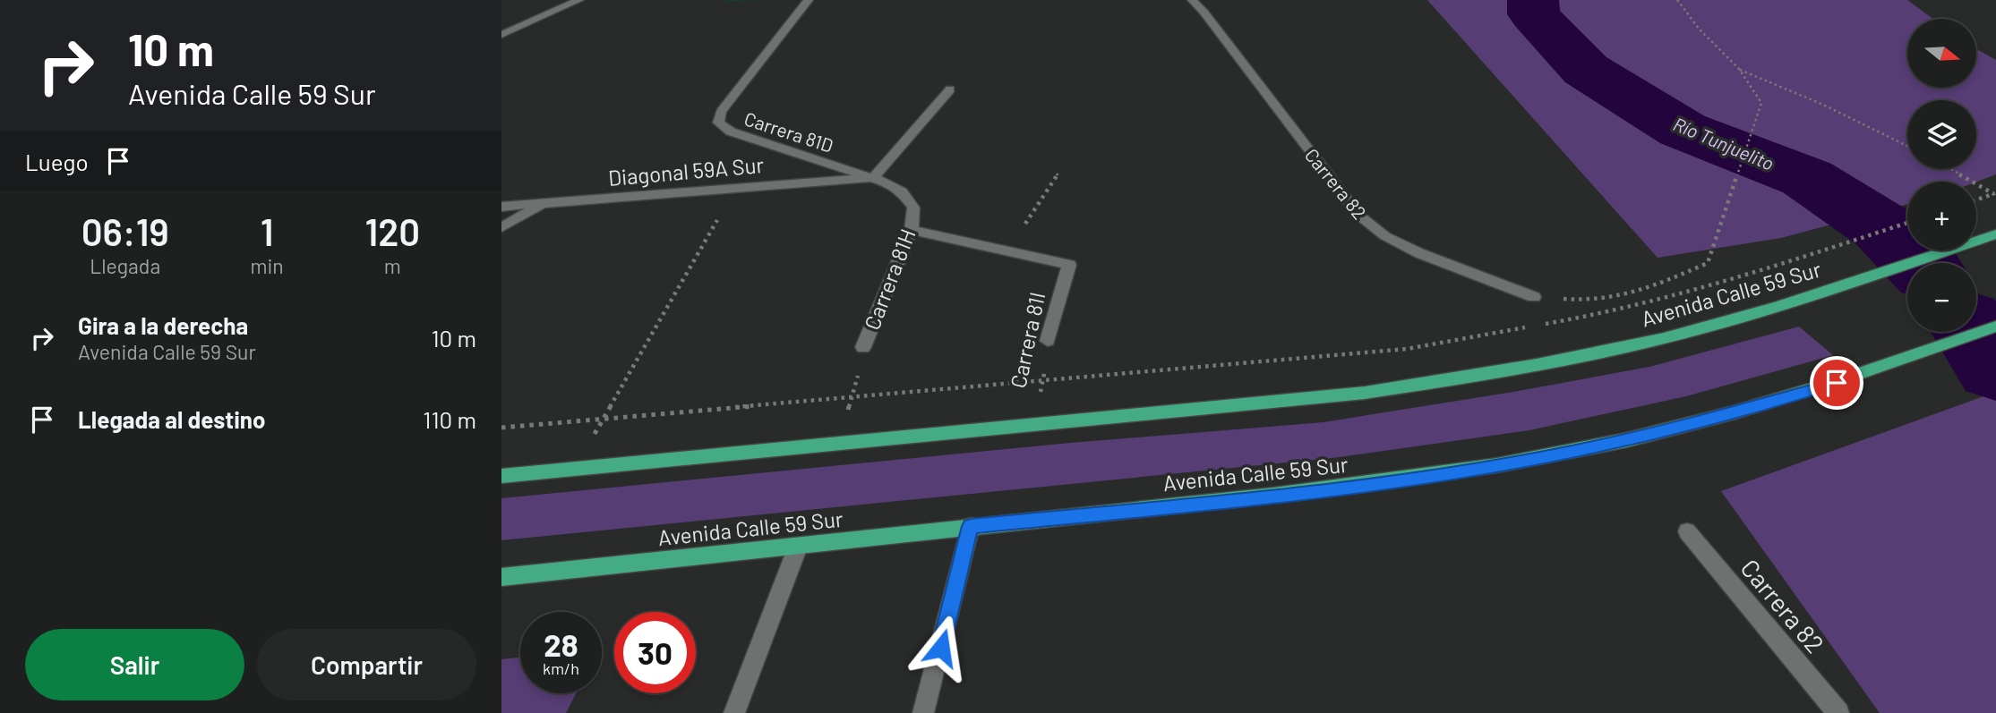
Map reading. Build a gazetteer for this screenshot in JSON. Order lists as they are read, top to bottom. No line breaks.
{"streets":{"main road":["Avenida Calle 59 Sur"],"street":["Carrera 81D","Diagonal 59A Sur","Carrera 82","Carrera 81H","Carrera 81I"]},"crossings":[["Carrera 81D","Diagonal 59A Sur"],["Carrera 81D","Carrera 81H"],["Avenida Calle 59 Sur","Carrera 81I"]],"water":["Río Tunjuelito"],"north":"right","page":{"turn":["10 m","Avenida Calle 59 Sur"],"map_buttons":["+","−"],"then":"Luego","eta":["06:19","Llegada","1","min","120","m"],"list":[{"name":"Gira a la derecha","note":"Avenida Calle 59 Sur","value":"10 m"},{"name":"Llegada al destino","value":"110 m"}],"speed":"28 km/h","limit":"30","buttons":["Salir","Compartir"]}}
